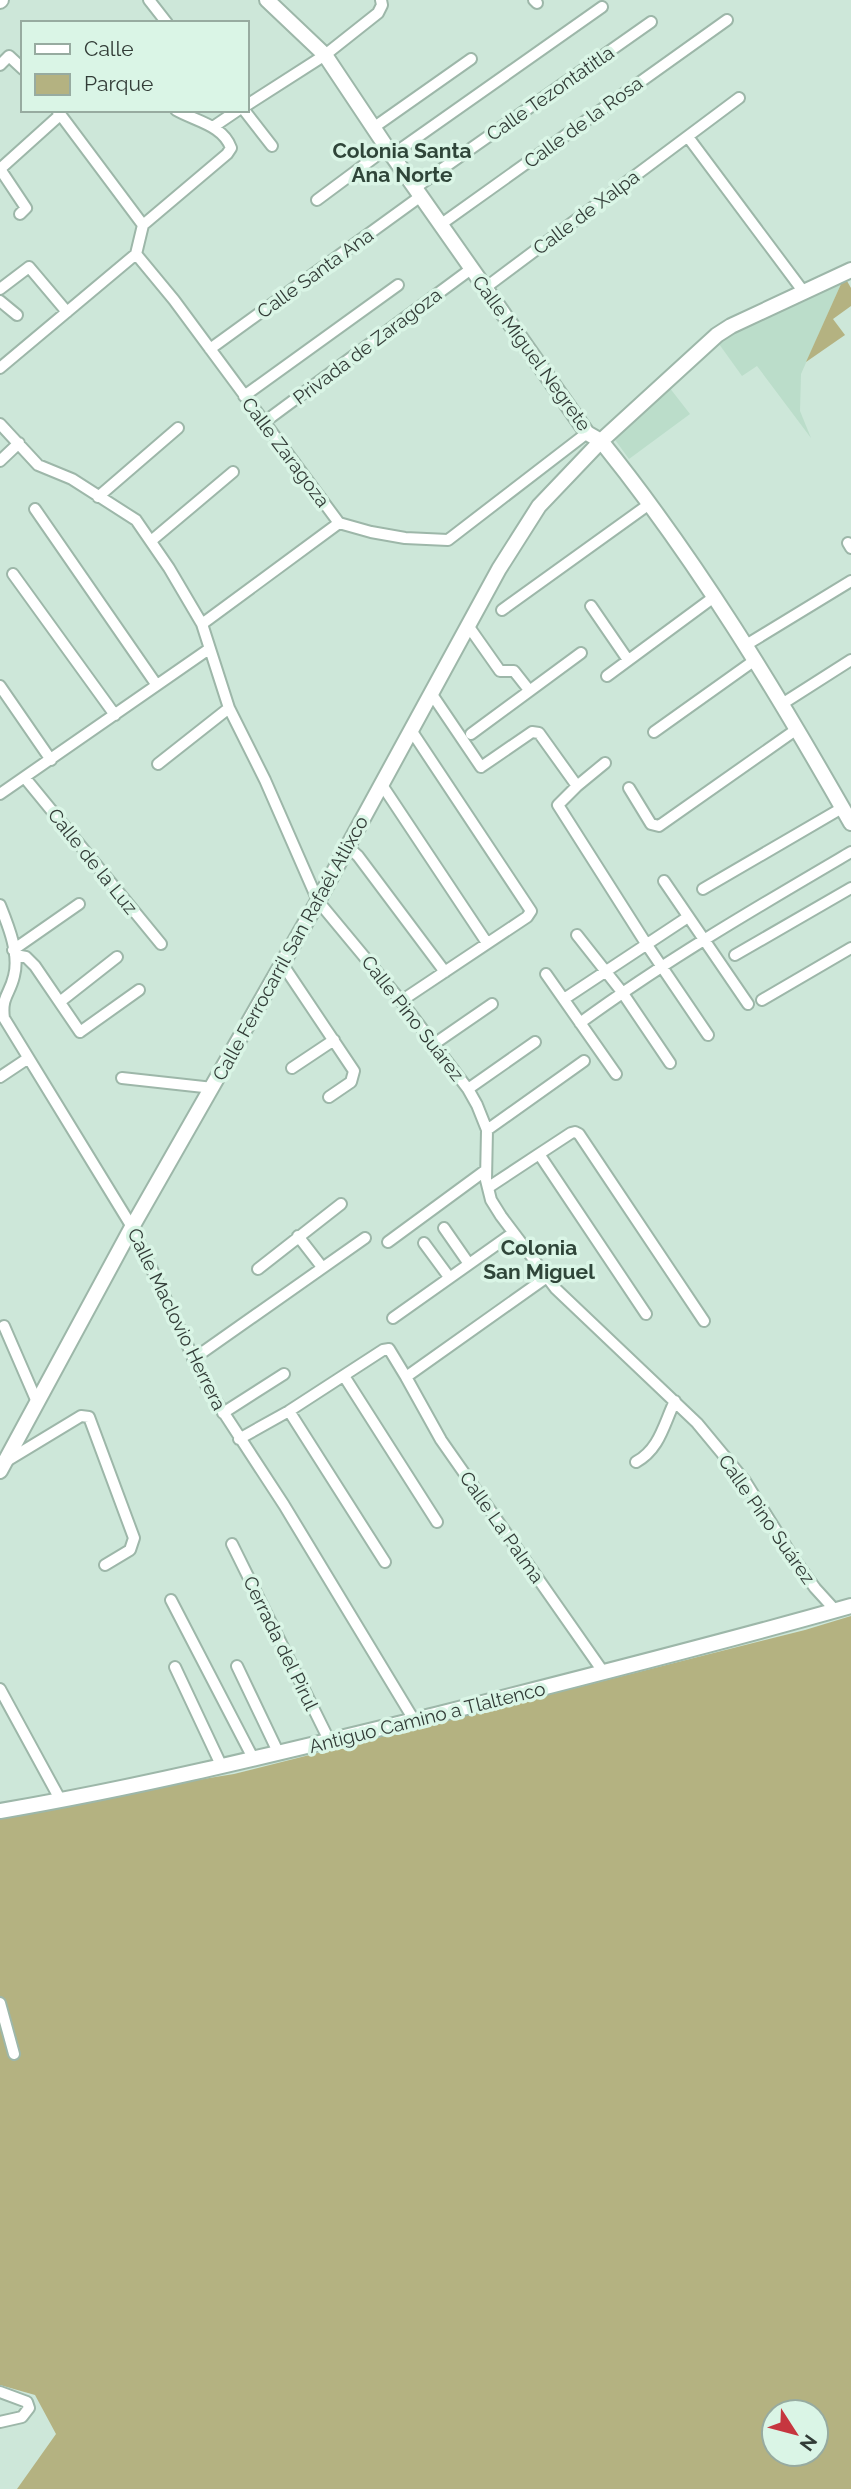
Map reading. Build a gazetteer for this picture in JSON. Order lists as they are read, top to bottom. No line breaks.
{"streets":{"street":["Calle Tezontatitla","Calle de la Rosa","Calle de Xalpa","Calle Santa Ana","Privada de Zaragoza","Calle Miguel Negrete","Calle Zaragoza","Calle de la Luz","Calle Ferrocarril San Rafaél Atlixco","Calle Pino Suárez","Calle Maclovio Herrera","Calle La Palma","Cerrada del Pirul","Antiguo Camino a Tlaltenco"]},"crossings":[["Calle Tezontatitla","Calle Santa Ana"],["Calle Tezontatitla","Calle Miguel Negrete"],["Calle de la Rosa","Calle Miguel Negrete"],["Calle de Xalpa","Calle Miguel Negrete"],["Calle Santa Ana","Calle Miguel Negrete"],["Calle Santa Ana","Calle Zaragoza"],["Privada de Zaragoza","Calle Miguel Negrete"],["Privada de Zaragoza","Calle Zaragoza"],["Calle Miguel Negrete","Calle Zaragoza"],["Calle Miguel Negrete","Calle Ferrocarril San Rafaél Atlixco"],["Calle Ferrocarril San Rafaél Atlixco","Calle Pino Suárez"],["Calle Ferrocarril San Rafaél Atlixco","Calle Maclovio Herrera"],["Calle Pino Suárez","Antiguo Camino a Tlaltenco"],["Calle Maclovio Herrera","Antiguo Camino a Tlaltenco"],["Calle La Palma","Antiguo Camino a Tlaltenco"],["Cerrada del Pirul","Antiguo Camino a Tlaltenco"]],"districts":["Colonia Santa Ana Norte","Colonia San Miguel"],"legend":["Calle","Parque"],"north":"bottom right"}
